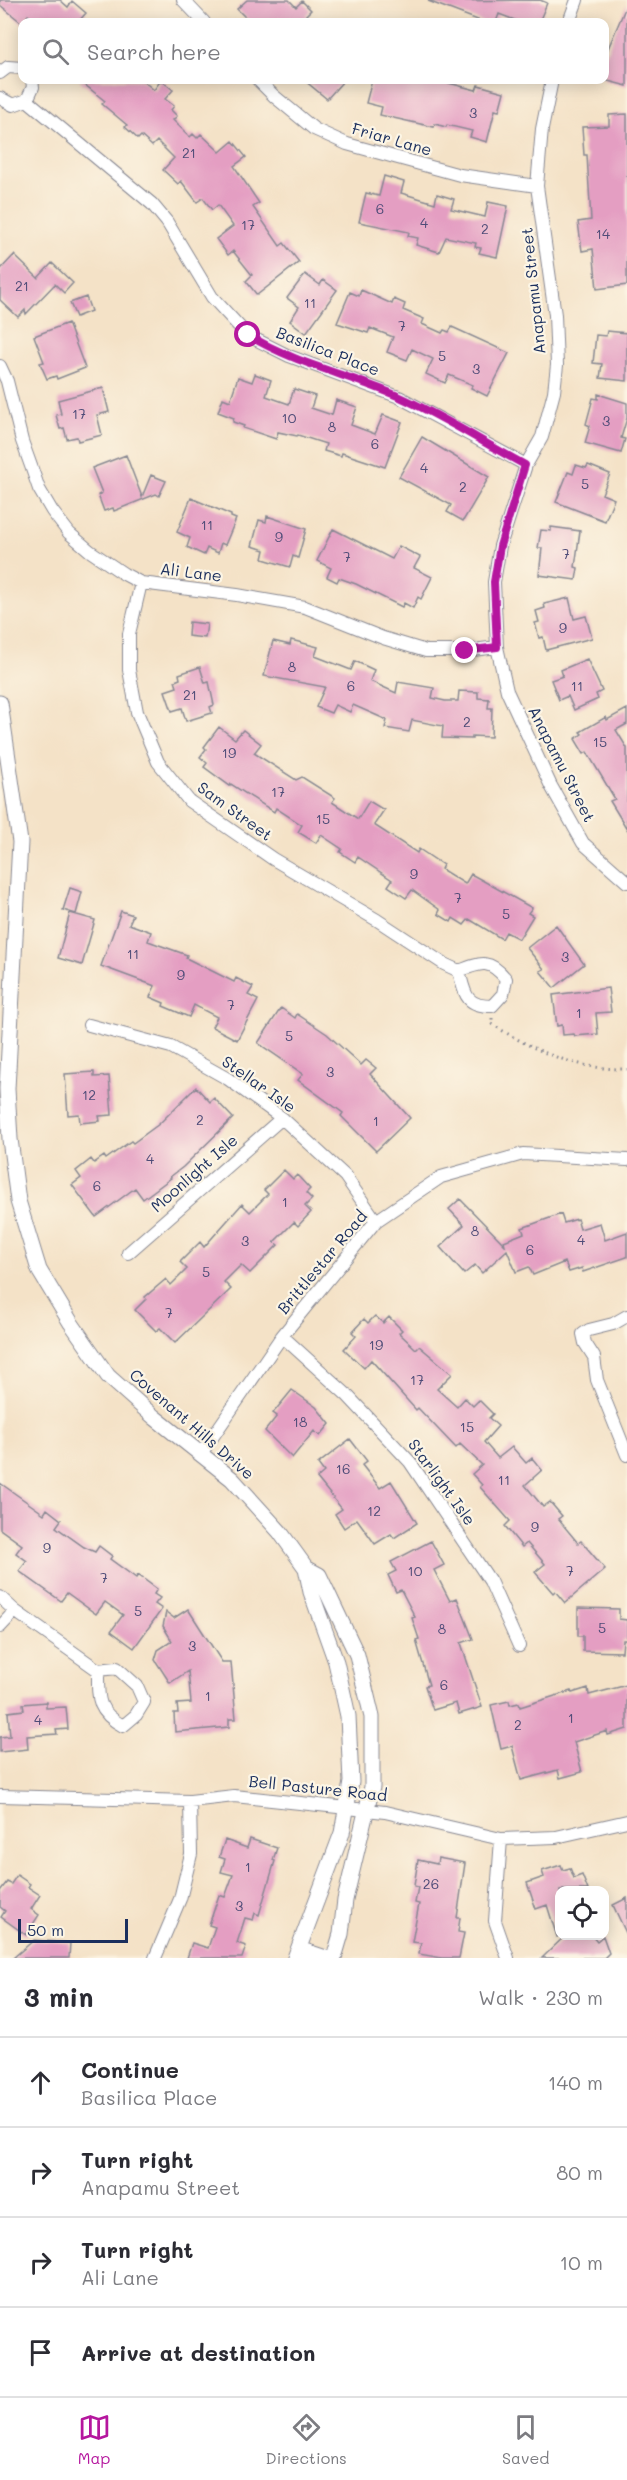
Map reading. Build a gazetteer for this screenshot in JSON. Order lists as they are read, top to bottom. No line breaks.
{"streets":{"street":["Friar Lane","Anapamu Street","Basilica Place","Ali Lane","Sam Street","Stellar Isle","Moonlight Isle","Brittlestar Road","Covenant Hills Drive","Starlight Isle","Bell Pasture Road"]},"crossings":[["Friar Lane","Anapamu Street"],["Anapamu Street","Basilica Place"],["Anapamu Street","Ali Lane"],["Ali Lane","Sam Street"],["Stellar Isle","Moonlight Isle"],["Stellar Isle","Brittlestar Road"],["Brittlestar Road","Covenant Hills Drive"],["Brittlestar Road","Starlight Isle"],["Covenant Hills Drive","Bell Pasture Road"]],"house_numbers":["3","21","6","4","17","2","14","21","11","7","5","3","17","10","3","8","6","4","5","2","11","9","7","7","9","8","6","11","21","2","15","19","17","15","9","7","5","11","3","9","7","1","5","3","12","2","1","4","6","1","8","4","3","6","5","7","19","17","18","15","16","11","12","9","9","10","7","7","5","5","8","3","6","1","1","4","2","1","26","3"],"scale_bar":"50 m","page":{"search":"Search here","scale":"50 m","heading":["3 min","Walk · 230 m"],"list":[["Continue","Basilica Place","140 m"],["Turn right","Anapamu Street","80 m"],["Turn right","Ali Lane","10 m"],"Arrive at destination"],"nav":["Map","Directions","Saved"]}}
